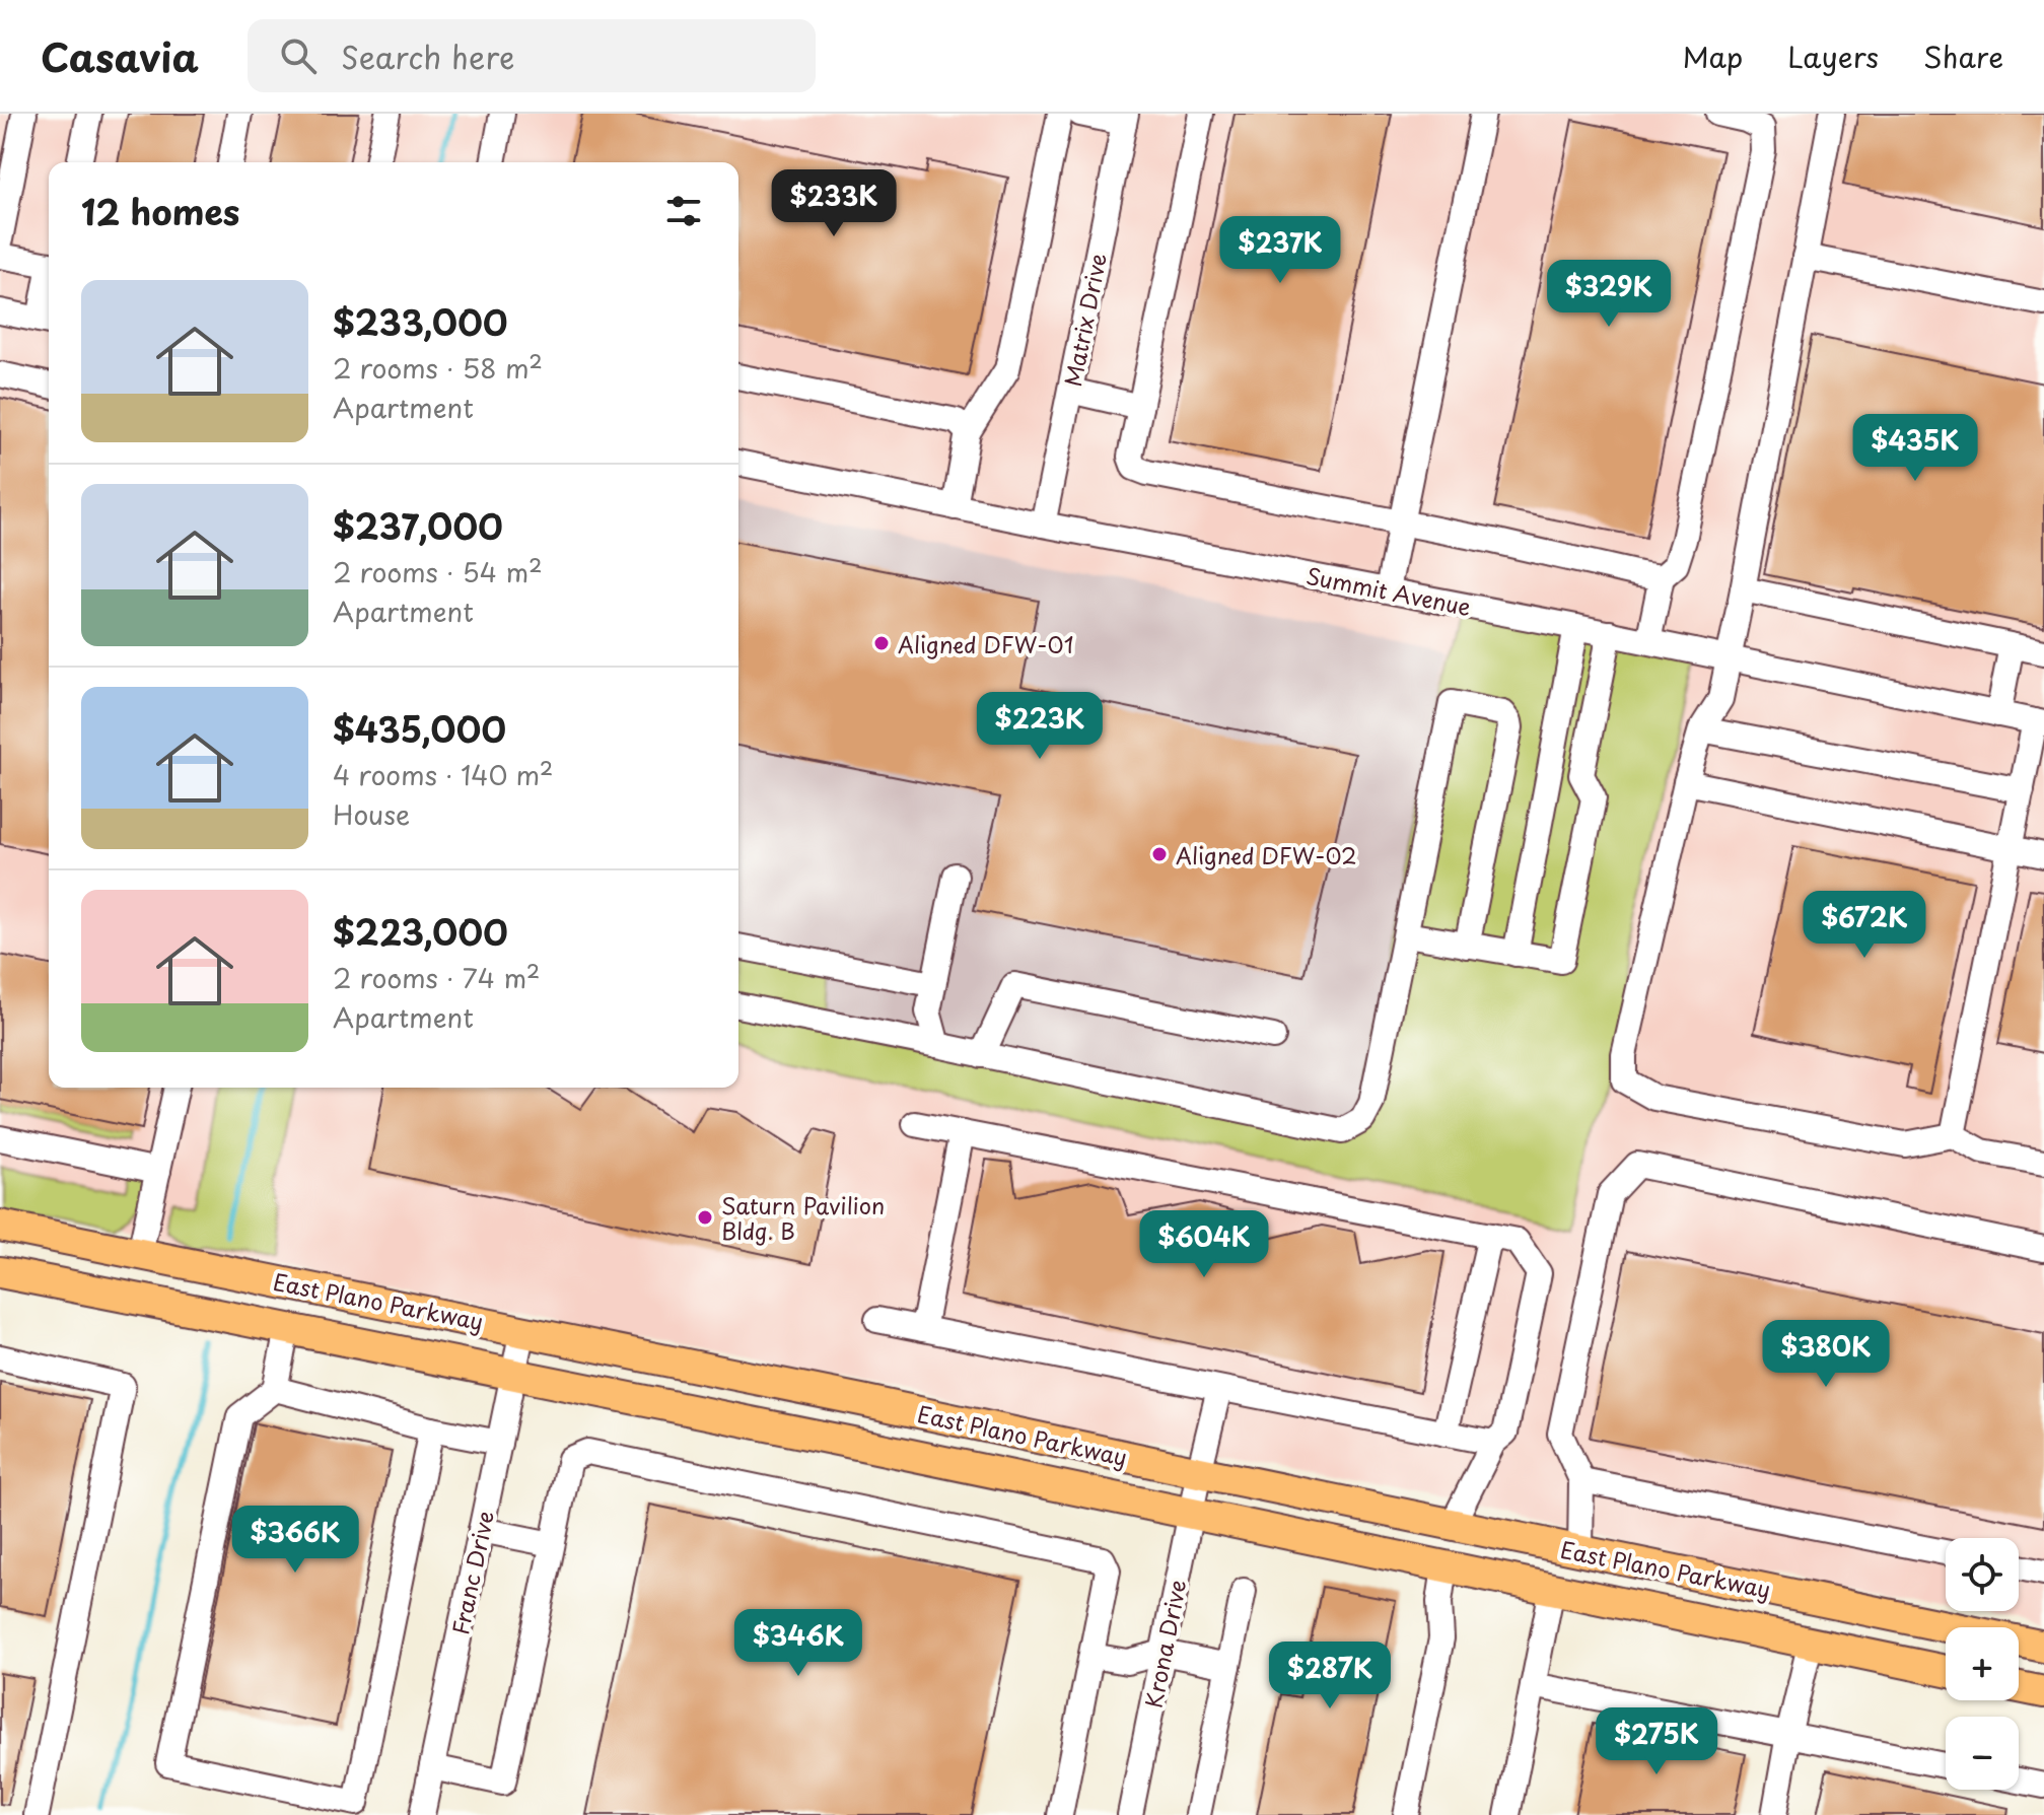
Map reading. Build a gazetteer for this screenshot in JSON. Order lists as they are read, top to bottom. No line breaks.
{"streets":{"main road":["East Plano Parkway"],"street":["Matrix Drive","Summit Avenue","Franc Drive","Krona Drive"]},"crossings":[["Matrix Drive","Summit Avenue"],["East Plano Parkway","Franc Drive"],["East Plano Parkway","Krona Drive"]],"places":["Aligned DFW-01","Aligned DFW-02","Saturn Pavilion Bldg. B"],"page":{"header":"Casavia","search":"Search here","nav":["Map","Layers","Share"],"heading":"12 homes","price":["$233K","$237K","$329K","$435K","$223K","$672K","$604K","$380K","$366K","$346K","$287K","$275K"],"list":[{"name":"$233,000","note":"2 rooms · 58 m² · Apartment"},{"name":"$237,000","note":"2 rooms · 54 m² · Apartment"},{"name":"$435,000","note":"4 rooms · 140 m² · House"},{"name":"$223,000","note":"2 rooms · 74 m² · Apartment"}],"map_buttons":["+","−"]}}
